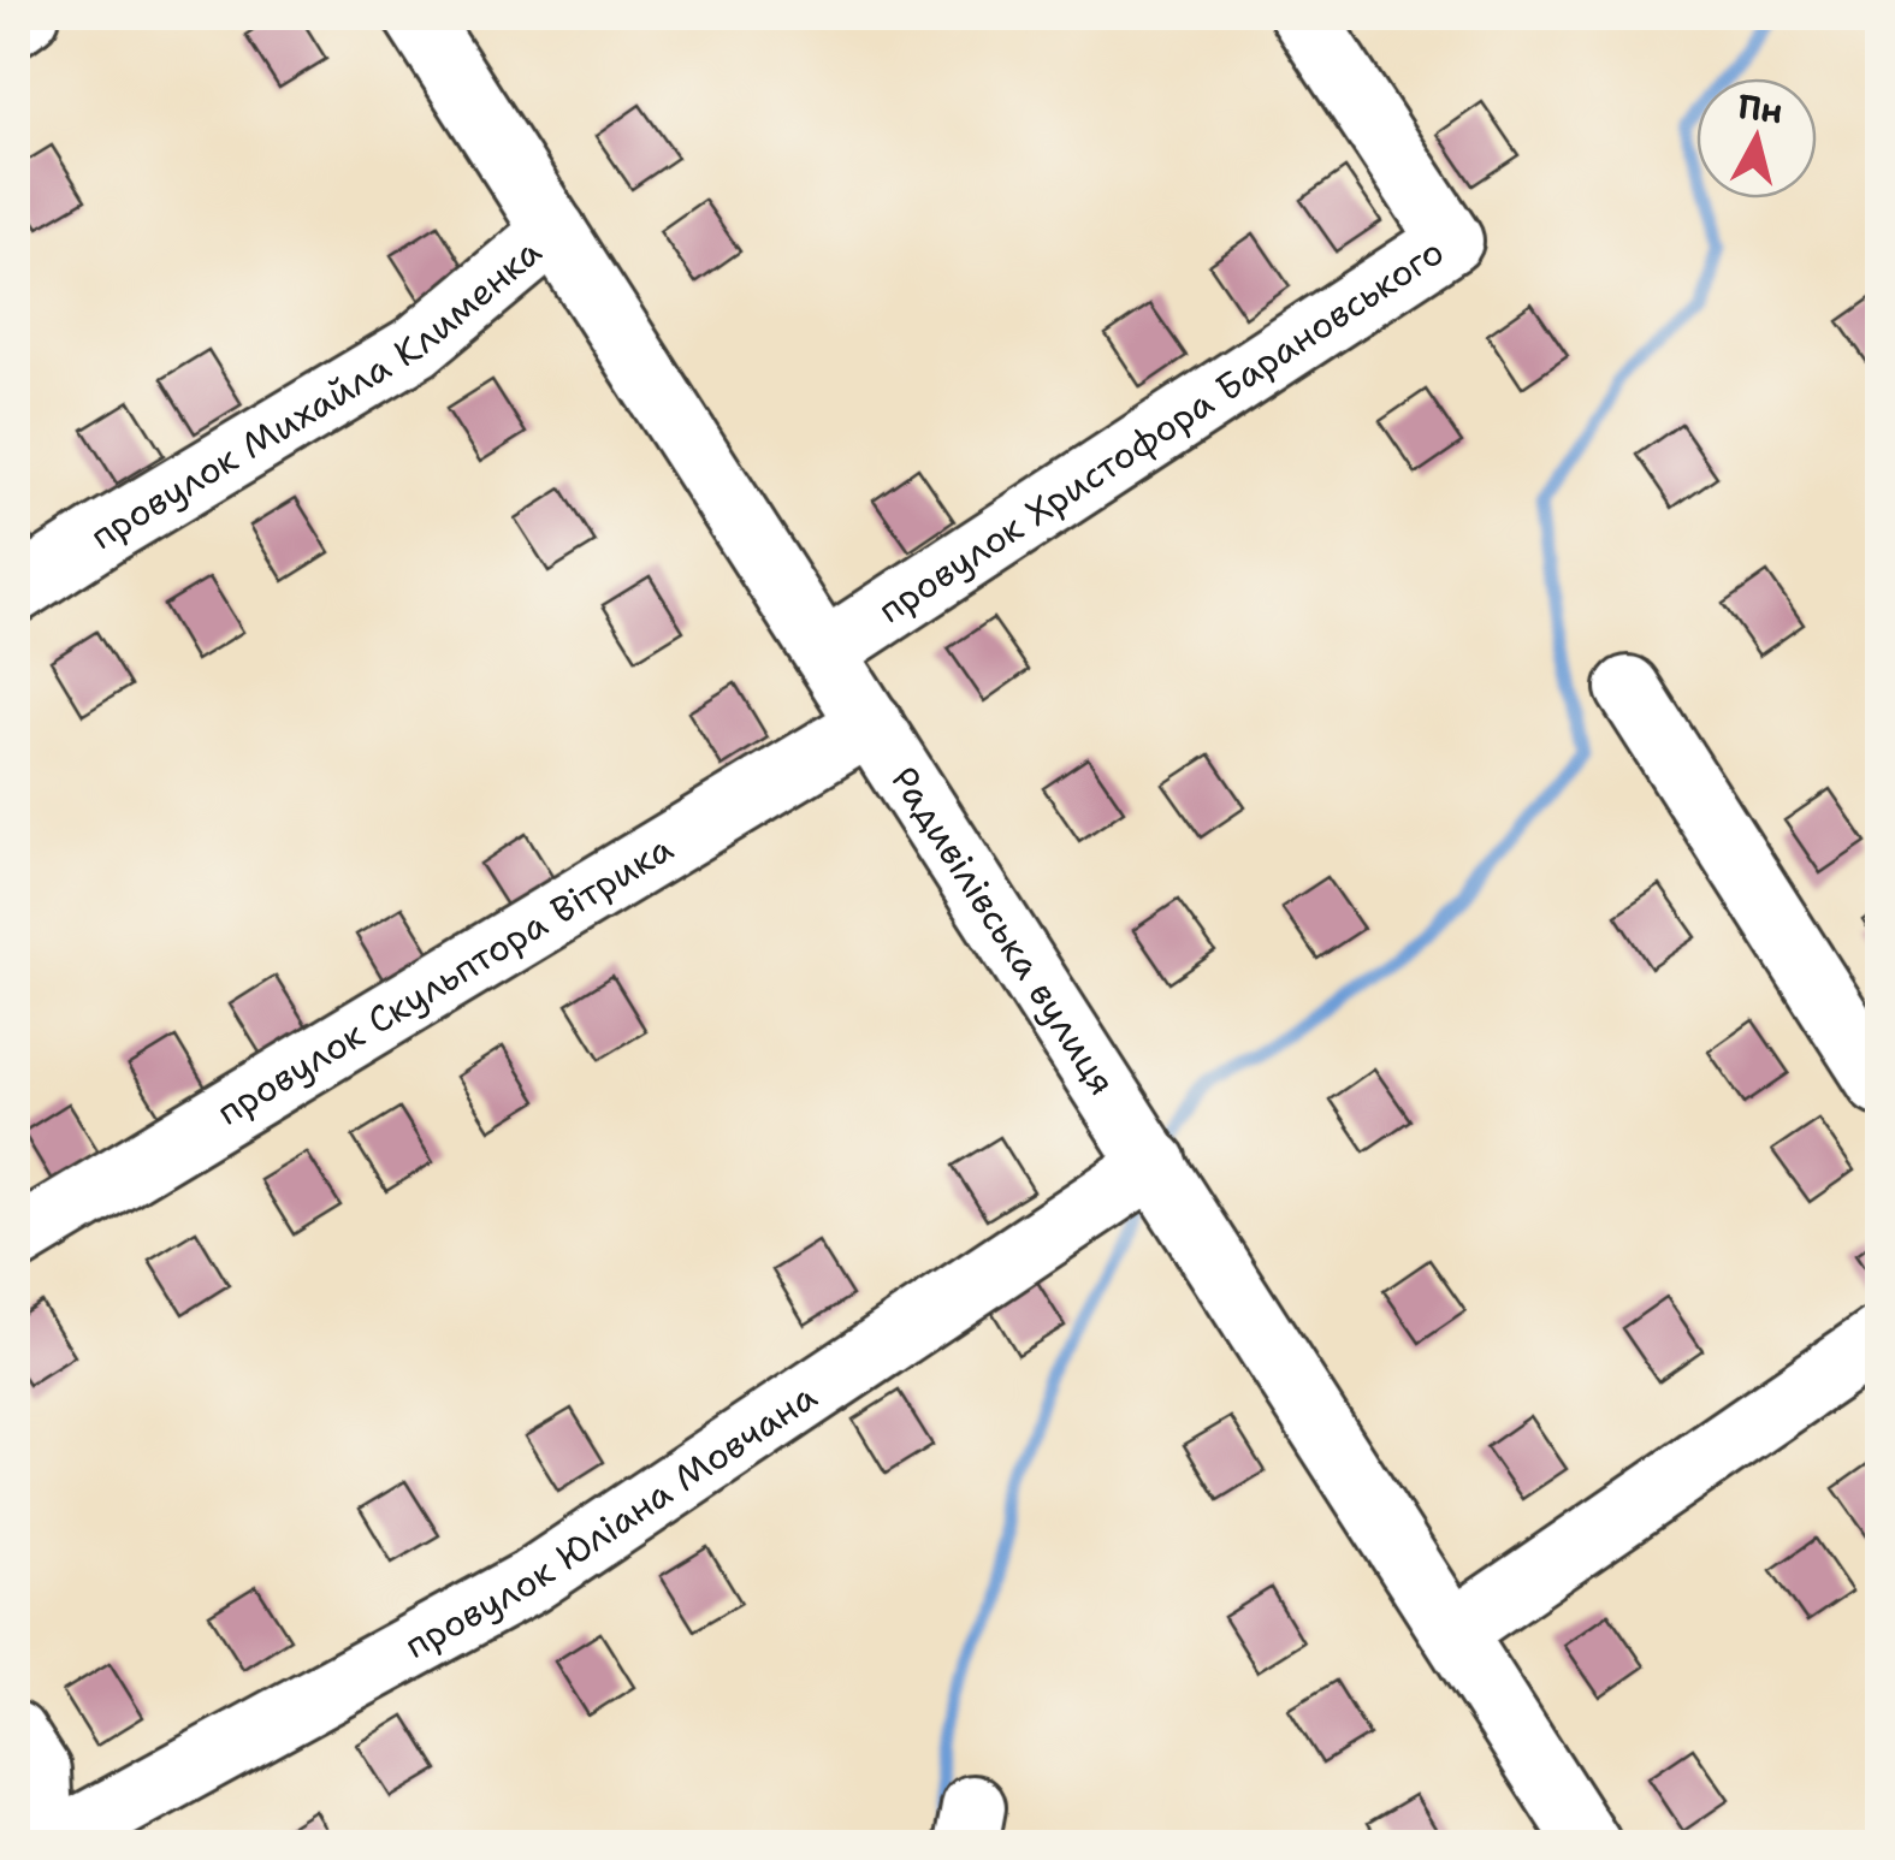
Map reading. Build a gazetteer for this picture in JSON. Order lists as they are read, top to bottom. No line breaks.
{"streets":{"street":["провулок Михайла Клименка","провулок Христофора Барановського","Радивілівська вулиця","провулок Скульптора Вітрика","провулок Юліана Мовчана"]},"crossings":[["провулок Михайла Клименка","Радивілівська вулиця"],["провулок Христофора Барановського","Радивілівська вулиця"],["Радивілівська вулиця","провулок Скульптора Вітрика"],["Радивілівська вулиця","провулок Юліана Мовчана"]],"north":"top"}
